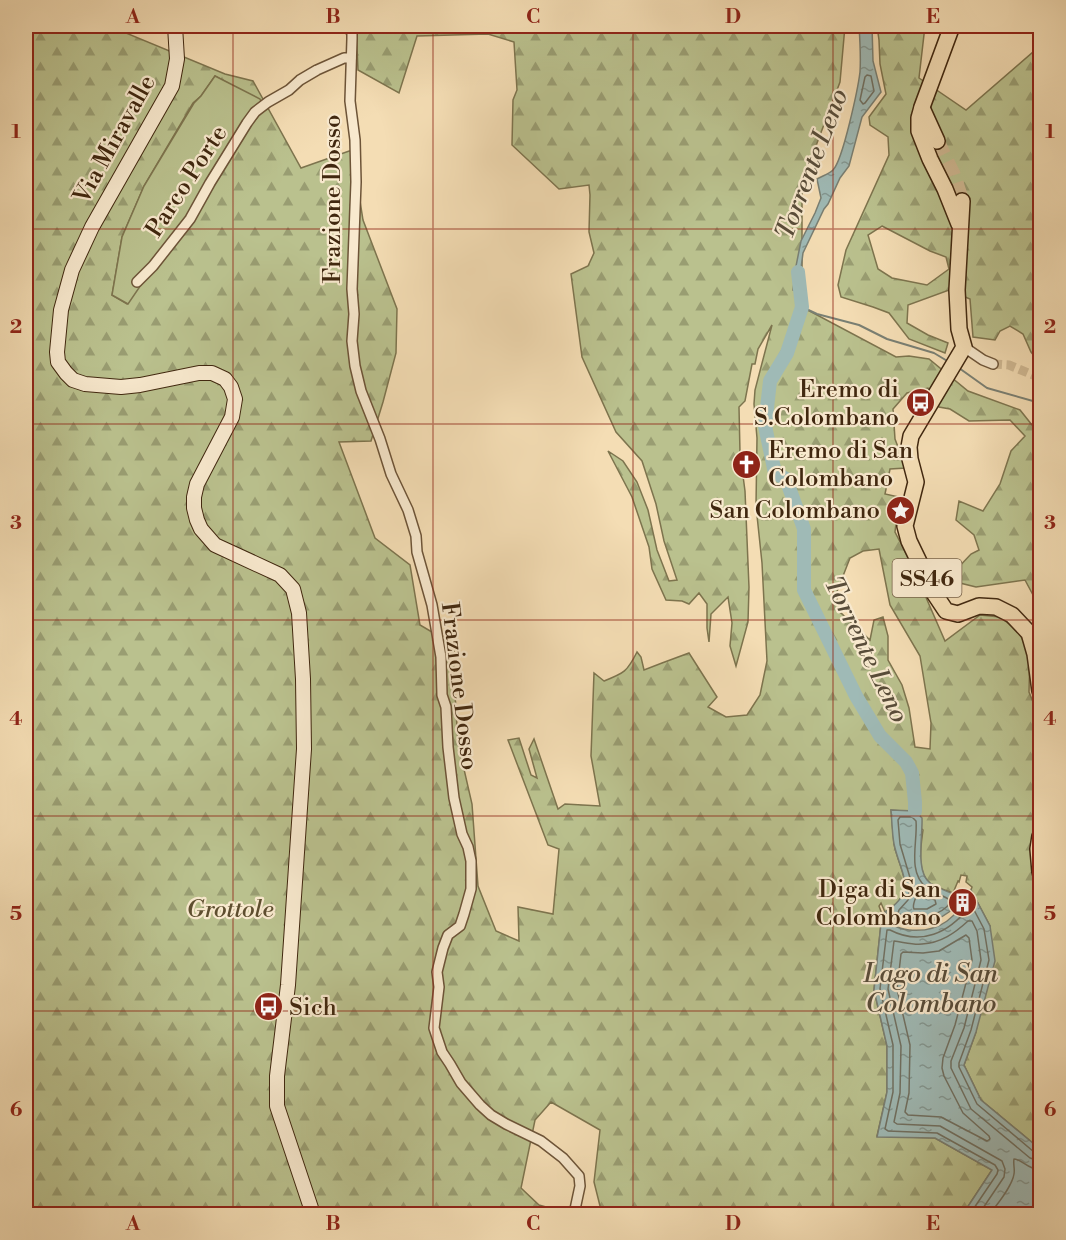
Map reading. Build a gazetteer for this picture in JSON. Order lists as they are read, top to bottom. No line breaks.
{"streets":{"main road":["SS46"],"street":["Via Miravalle","Parco Porte","Frazione Dosso"]},"crossings":[["Parco Porte","Frazione Dosso"]],"water":["Torrente Leno","Lago di San Colombano"],"parks":["Grottole"],"places":{"bus stop":["Eremo di S.Colombano","Sich"],"church":["Eremo di San Colombano"],"place":["San Colombano"],"building":["Diga di San Colombano"]},"grid":{"columns":["A","B","C","D","E"],"rows":["1","2","3","4","5","6"]}}
